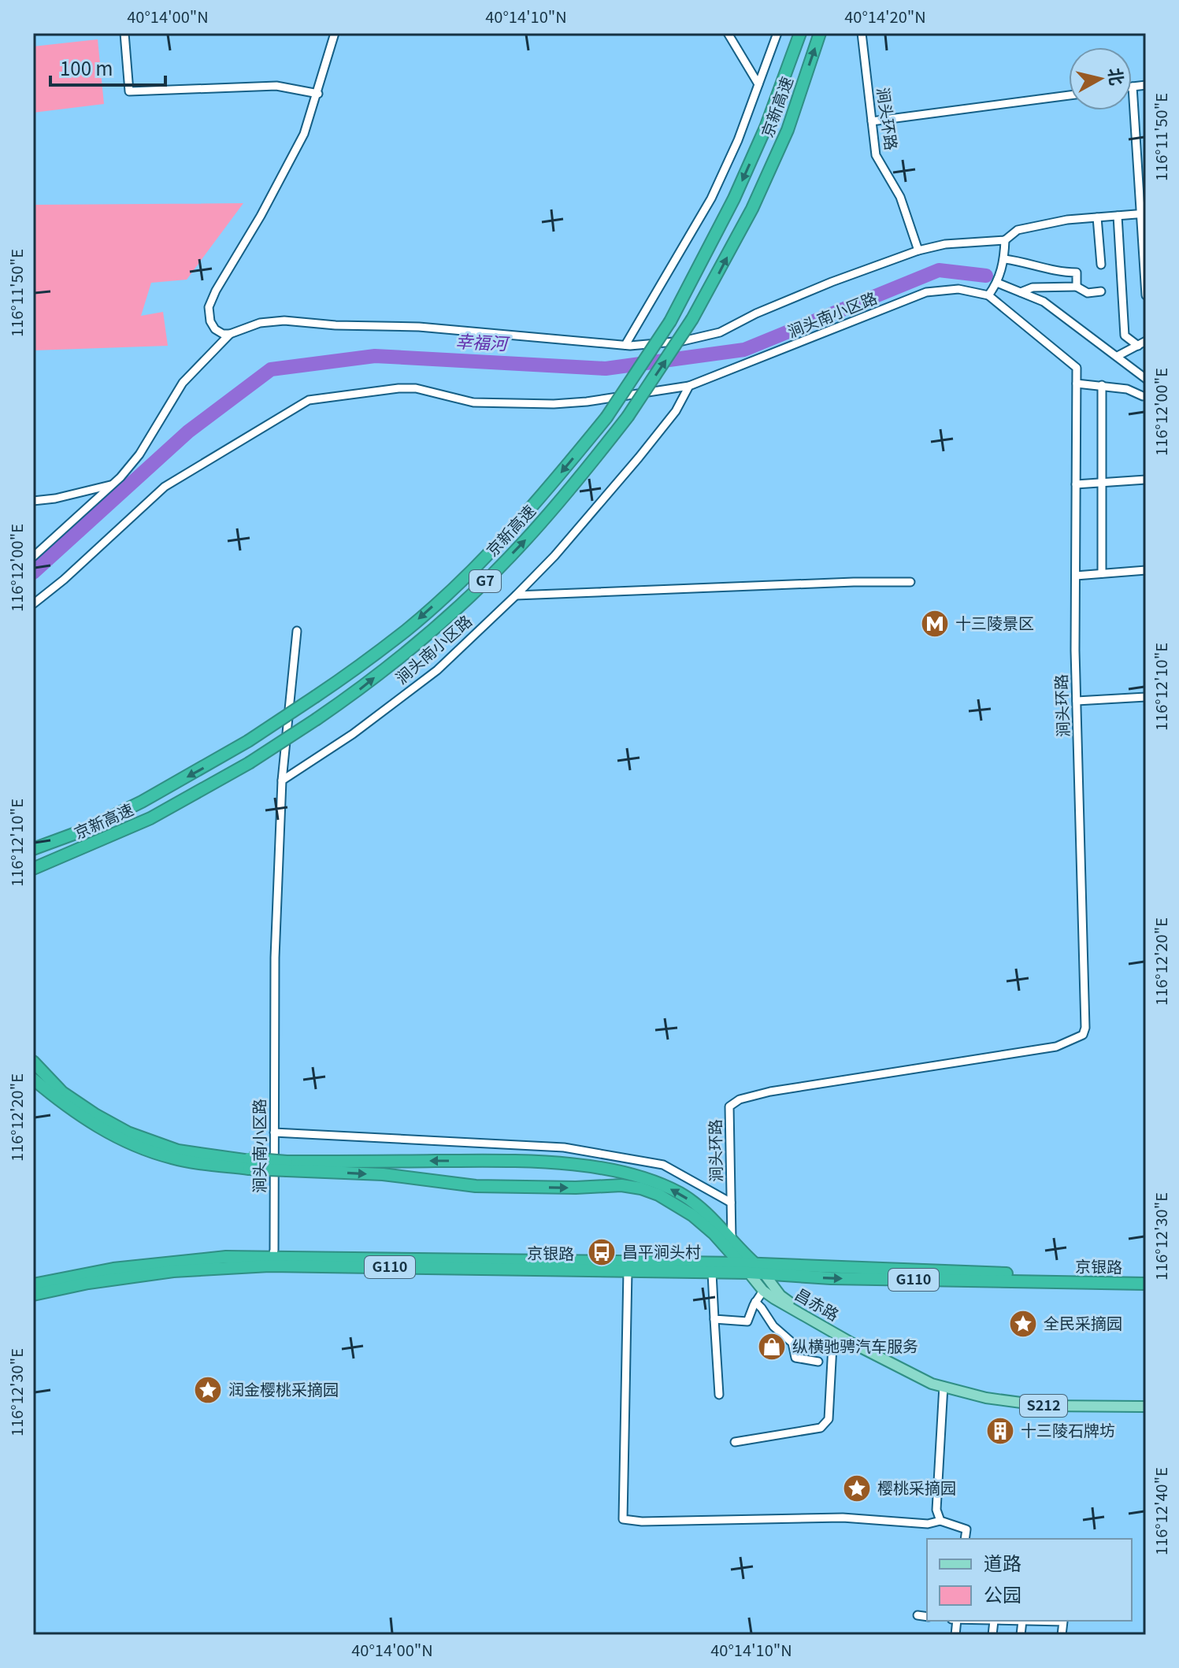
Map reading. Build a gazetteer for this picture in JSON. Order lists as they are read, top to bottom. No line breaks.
{"streets":{"highway":["京新高速","G7","京银路","G110"],"main road":["昌赤路","S212"],"street":["涧头环路","涧头南小区路"]},"crossings":[["涧头环路","涧头南小区路"],["涧头南小区路","京银路"],["京银路","昌赤路"]],"water":["幸福河"],"places":{"metro station":["十三陵景区"],"bus stop":["昌平涧头村"],"place":["全民采摘园","润金樱桃采摘园","樱桃采摘园"],"shop":["纵横驰骋汽车服务"],"building":["十三陵石牌坊"]},"legend":["道路","公园"],"scale_bar":"100 m","north":"right","coordinates":["40°14'00\"N","40°14'10\"N","40°14'20\"N","116°11'50\"E","116°12'00\"E","116°12'10\"E","116°12'20\"E","116°12'30\"E","116°12'40\"E"]}
